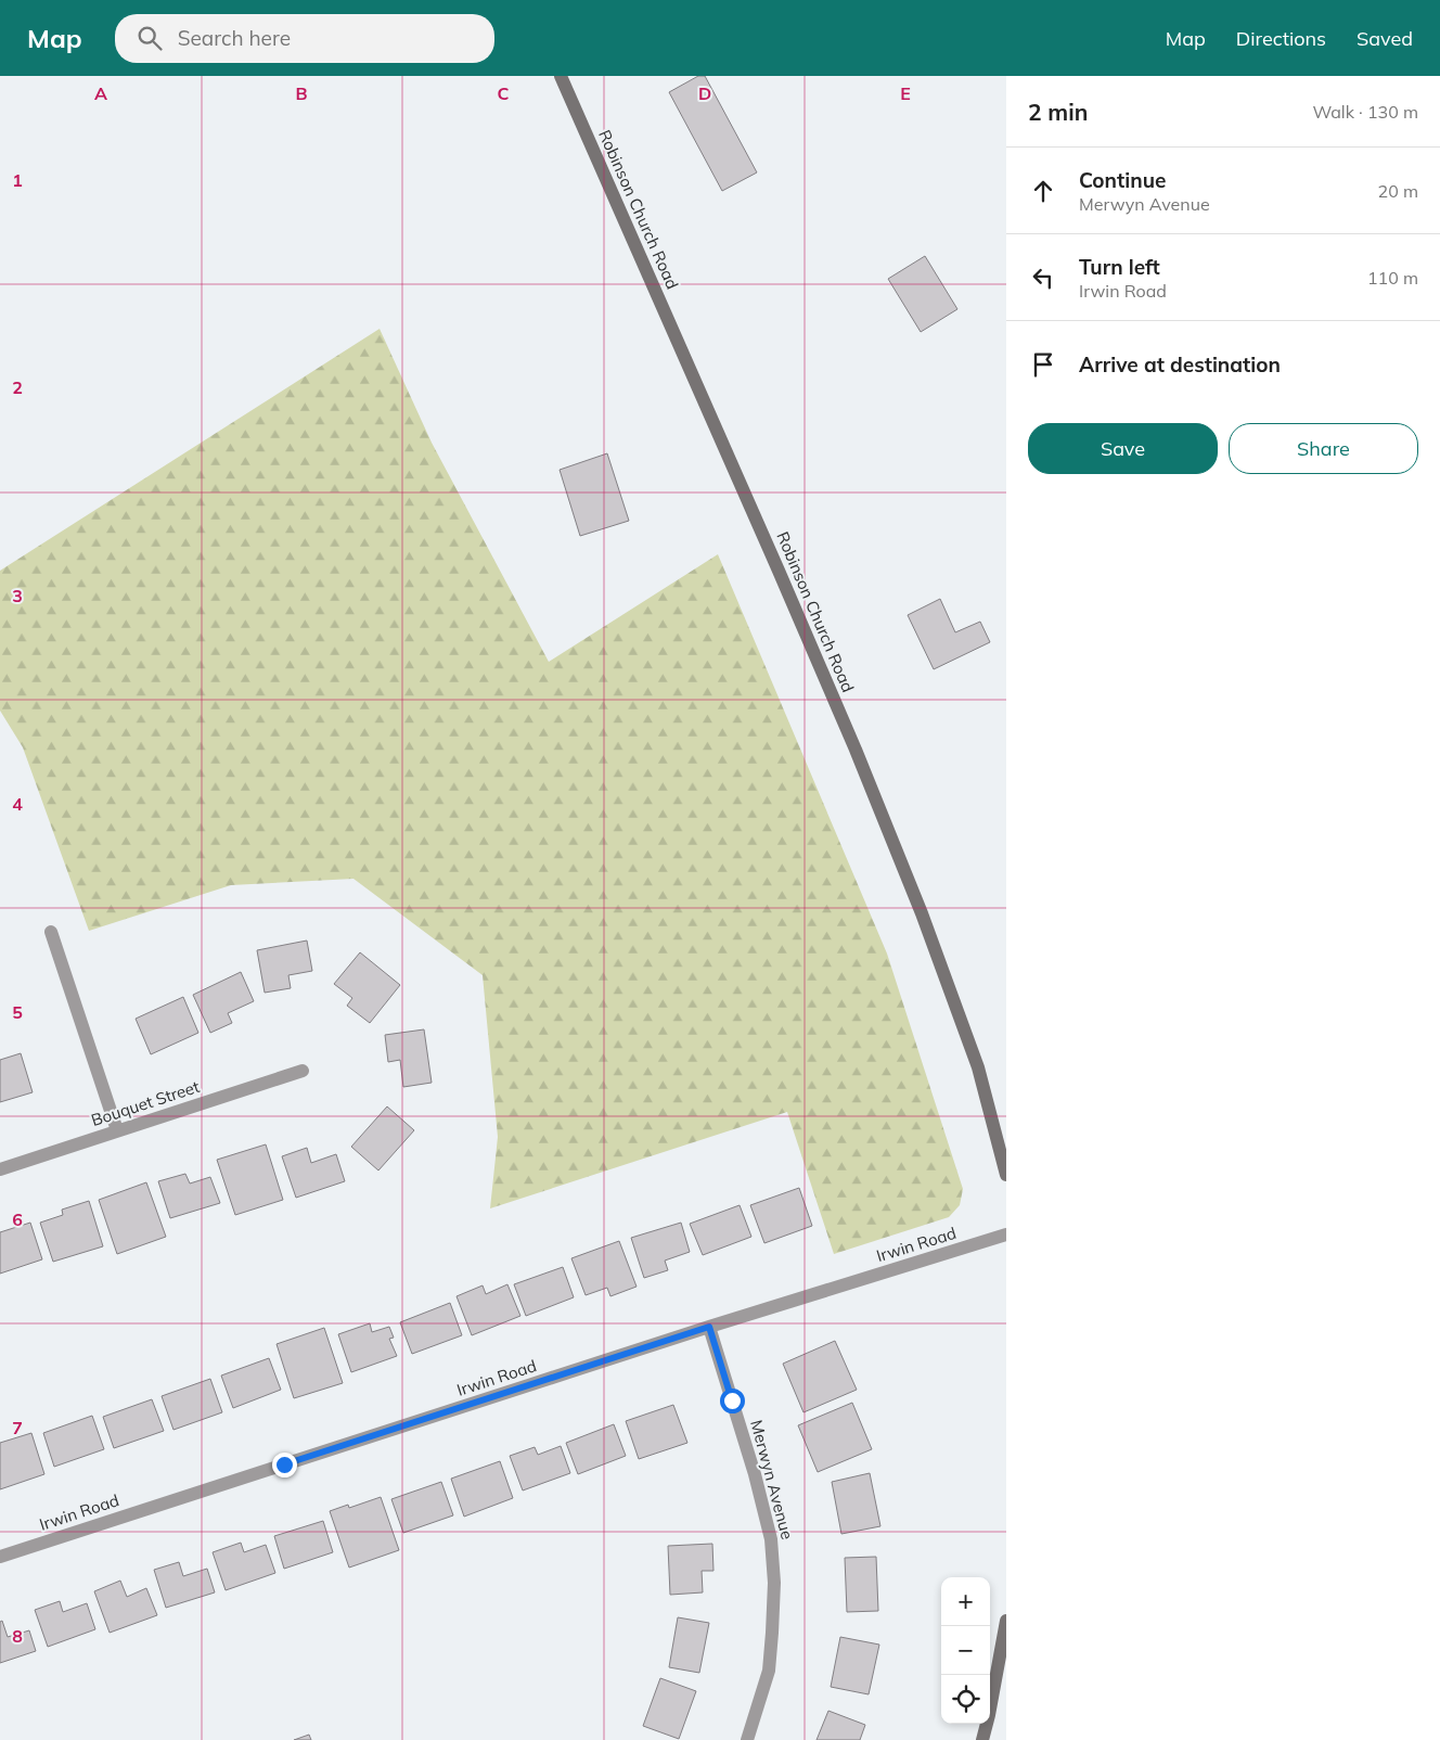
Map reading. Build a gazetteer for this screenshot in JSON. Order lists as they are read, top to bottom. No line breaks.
{"streets":{"street":["Robinson Church Road","Bouquet Street","Irwin Road","Merwyn Avenue"]},"crossings":[["Irwin Road","Merwyn Avenue"]],"page":{"header":"Map","search":"Search here","nav":["Map","Directions","Saved"],"heading":["2 min","Walk · 130 m"],"list":[["Continue","Merwyn Avenue","20 m"],["Turn left","Irwin Road","110 m"],"Arrive at destination"],"buttons":["Save","Share"],"map_buttons":["+","−"]},"grid":{"columns":["A","B","C","D","E"],"rows":["1","2","3","4","5","6","7","8"]}}
